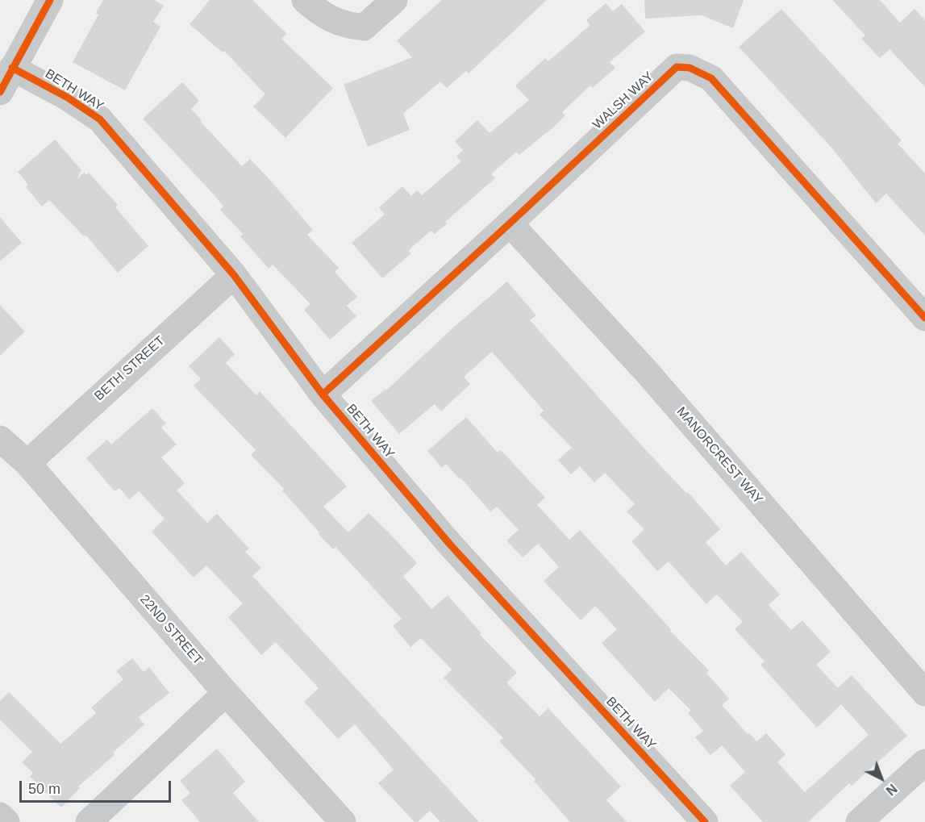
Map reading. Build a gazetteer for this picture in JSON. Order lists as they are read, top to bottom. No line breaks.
{"streets":{"street":["BETH WAY","WALSH WAY","BETH STREET","MANORCREST WAY","22ND STREET"]},"crossings":[["BETH WAY","WALSH WAY"],["BETH WAY","BETH STREET"],["WALSH WAY","MANORCREST WAY"],["BETH STREET","22ND STREET"]],"scale_bar":"50 m","north":"bottom right"}
